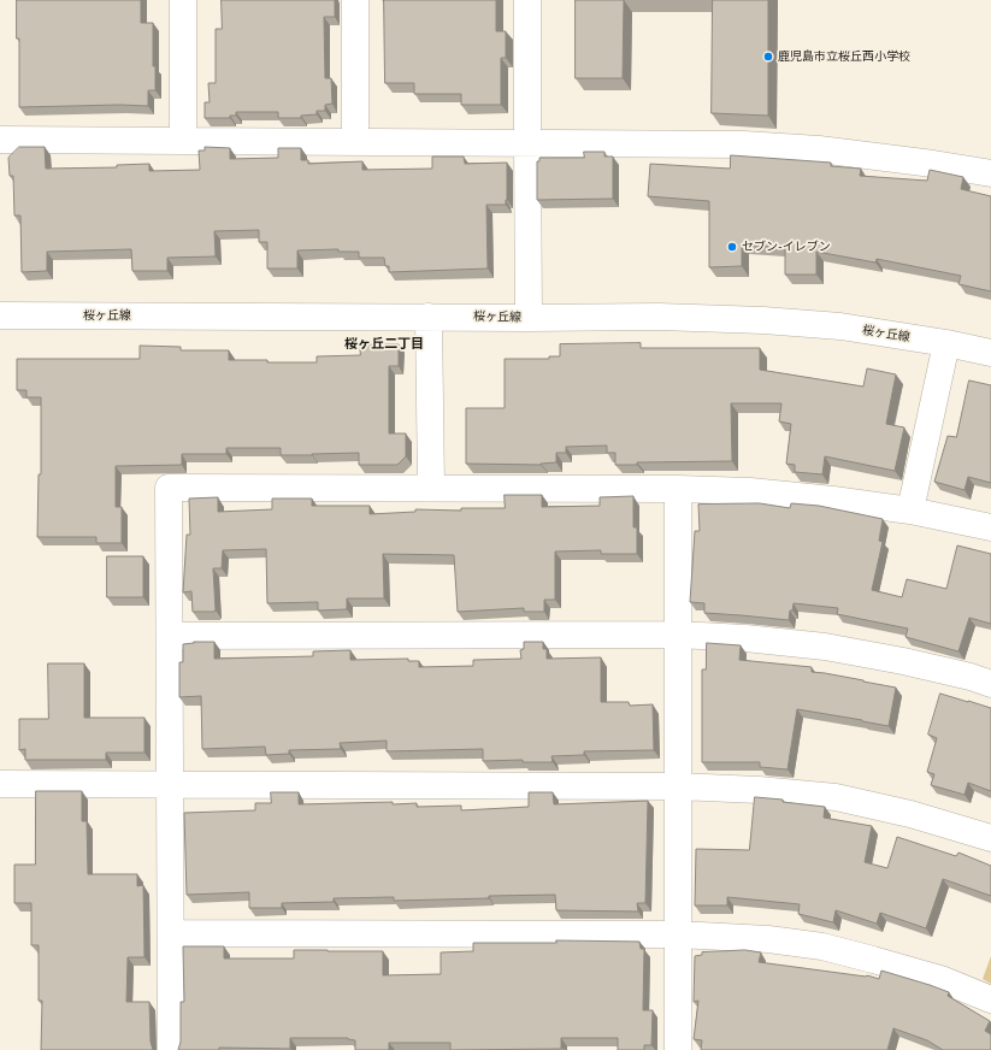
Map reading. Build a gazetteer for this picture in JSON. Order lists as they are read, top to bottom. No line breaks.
{"streets":{"street":["桜ヶ丘線"]},"districts":["桜ヶ丘二丁目"],"places":["鹿児島市立桜丘西小学校","セブン-イレブン"]}
